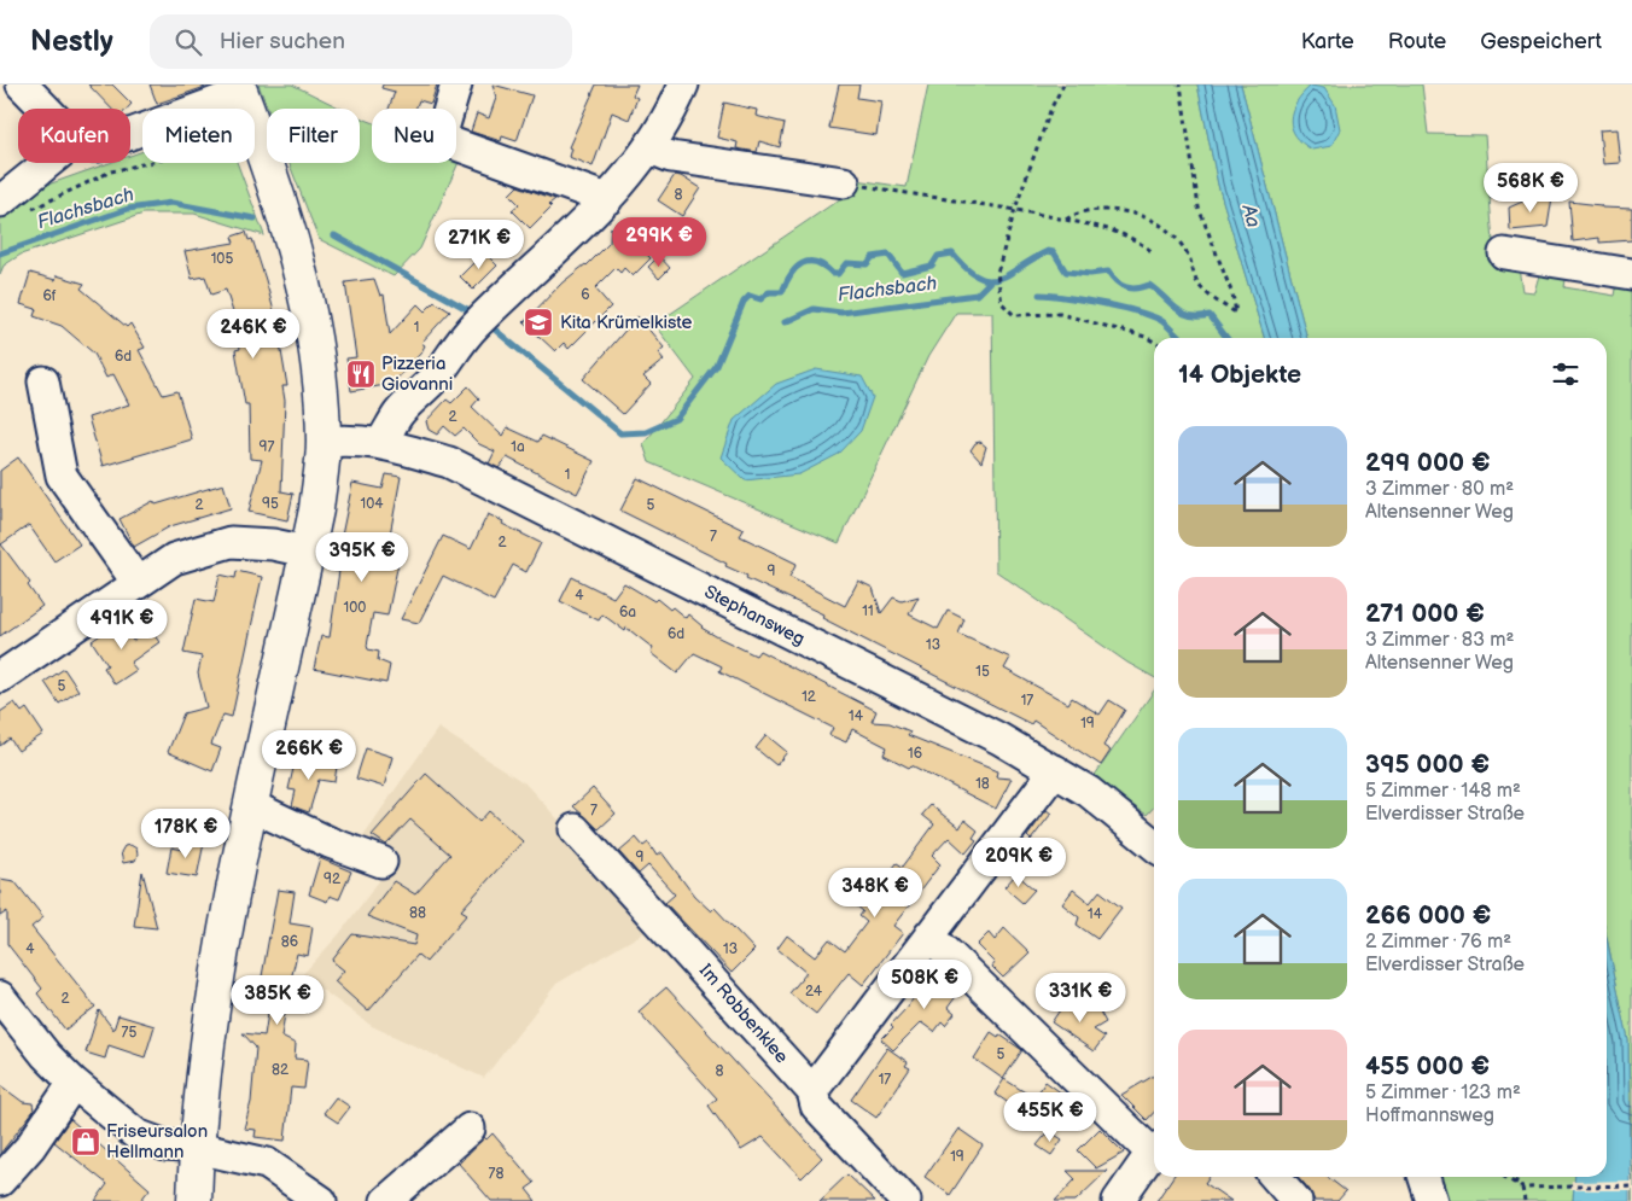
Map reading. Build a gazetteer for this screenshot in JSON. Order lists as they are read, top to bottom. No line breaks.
{"streets":{"street":["Stephansweg","Im Robbenklee"]},"water":["Flachsbach","Aa"],"places":{"school or university":["Kita Krümelkiste"],"restaurant":["Pizzeria Giovanni"],"shop":["Friseursalon Hellmann"]},"house_numbers":["8","105","6","6f","1","6d","2","97","1a","1","95","104","2","5","7","2","9","4","100","11","6a","6d","13","15","5","12","17","14","19","16","18","7","9","92","88","14","86","4","13","24","2","75","5","82","8","17","19","78"],"page":{"header":"Nestly","search":"Hier suchen","nav":["Karte","Route","Gespeichert"],"chip":["Kaufen","Mieten","Filter","Neu"],"price":["568K €","299K €","271K €","246K €","395K €","491K €","266K €","178K €","209K €","348K €","508K €","331K €","385K €","455K €"],"heading":"14 Objekte","list":[{"name":"299 000 €","note":"3 Zimmer · 80 m² · Altensenner Weg"},{"name":"271 000 €","note":"3 Zimmer · 83 m² · Altensenner Weg"},{"name":"395 000 €","note":"5 Zimmer · 148 m² · Elverdisser Straße"},{"name":"266 000 €","note":"2 Zimmer · 76 m² · Elverdisser Straße"},{"name":"455 000 €","note":"5 Zimmer · 123 m² · Hoffmannsweg"}]}}
